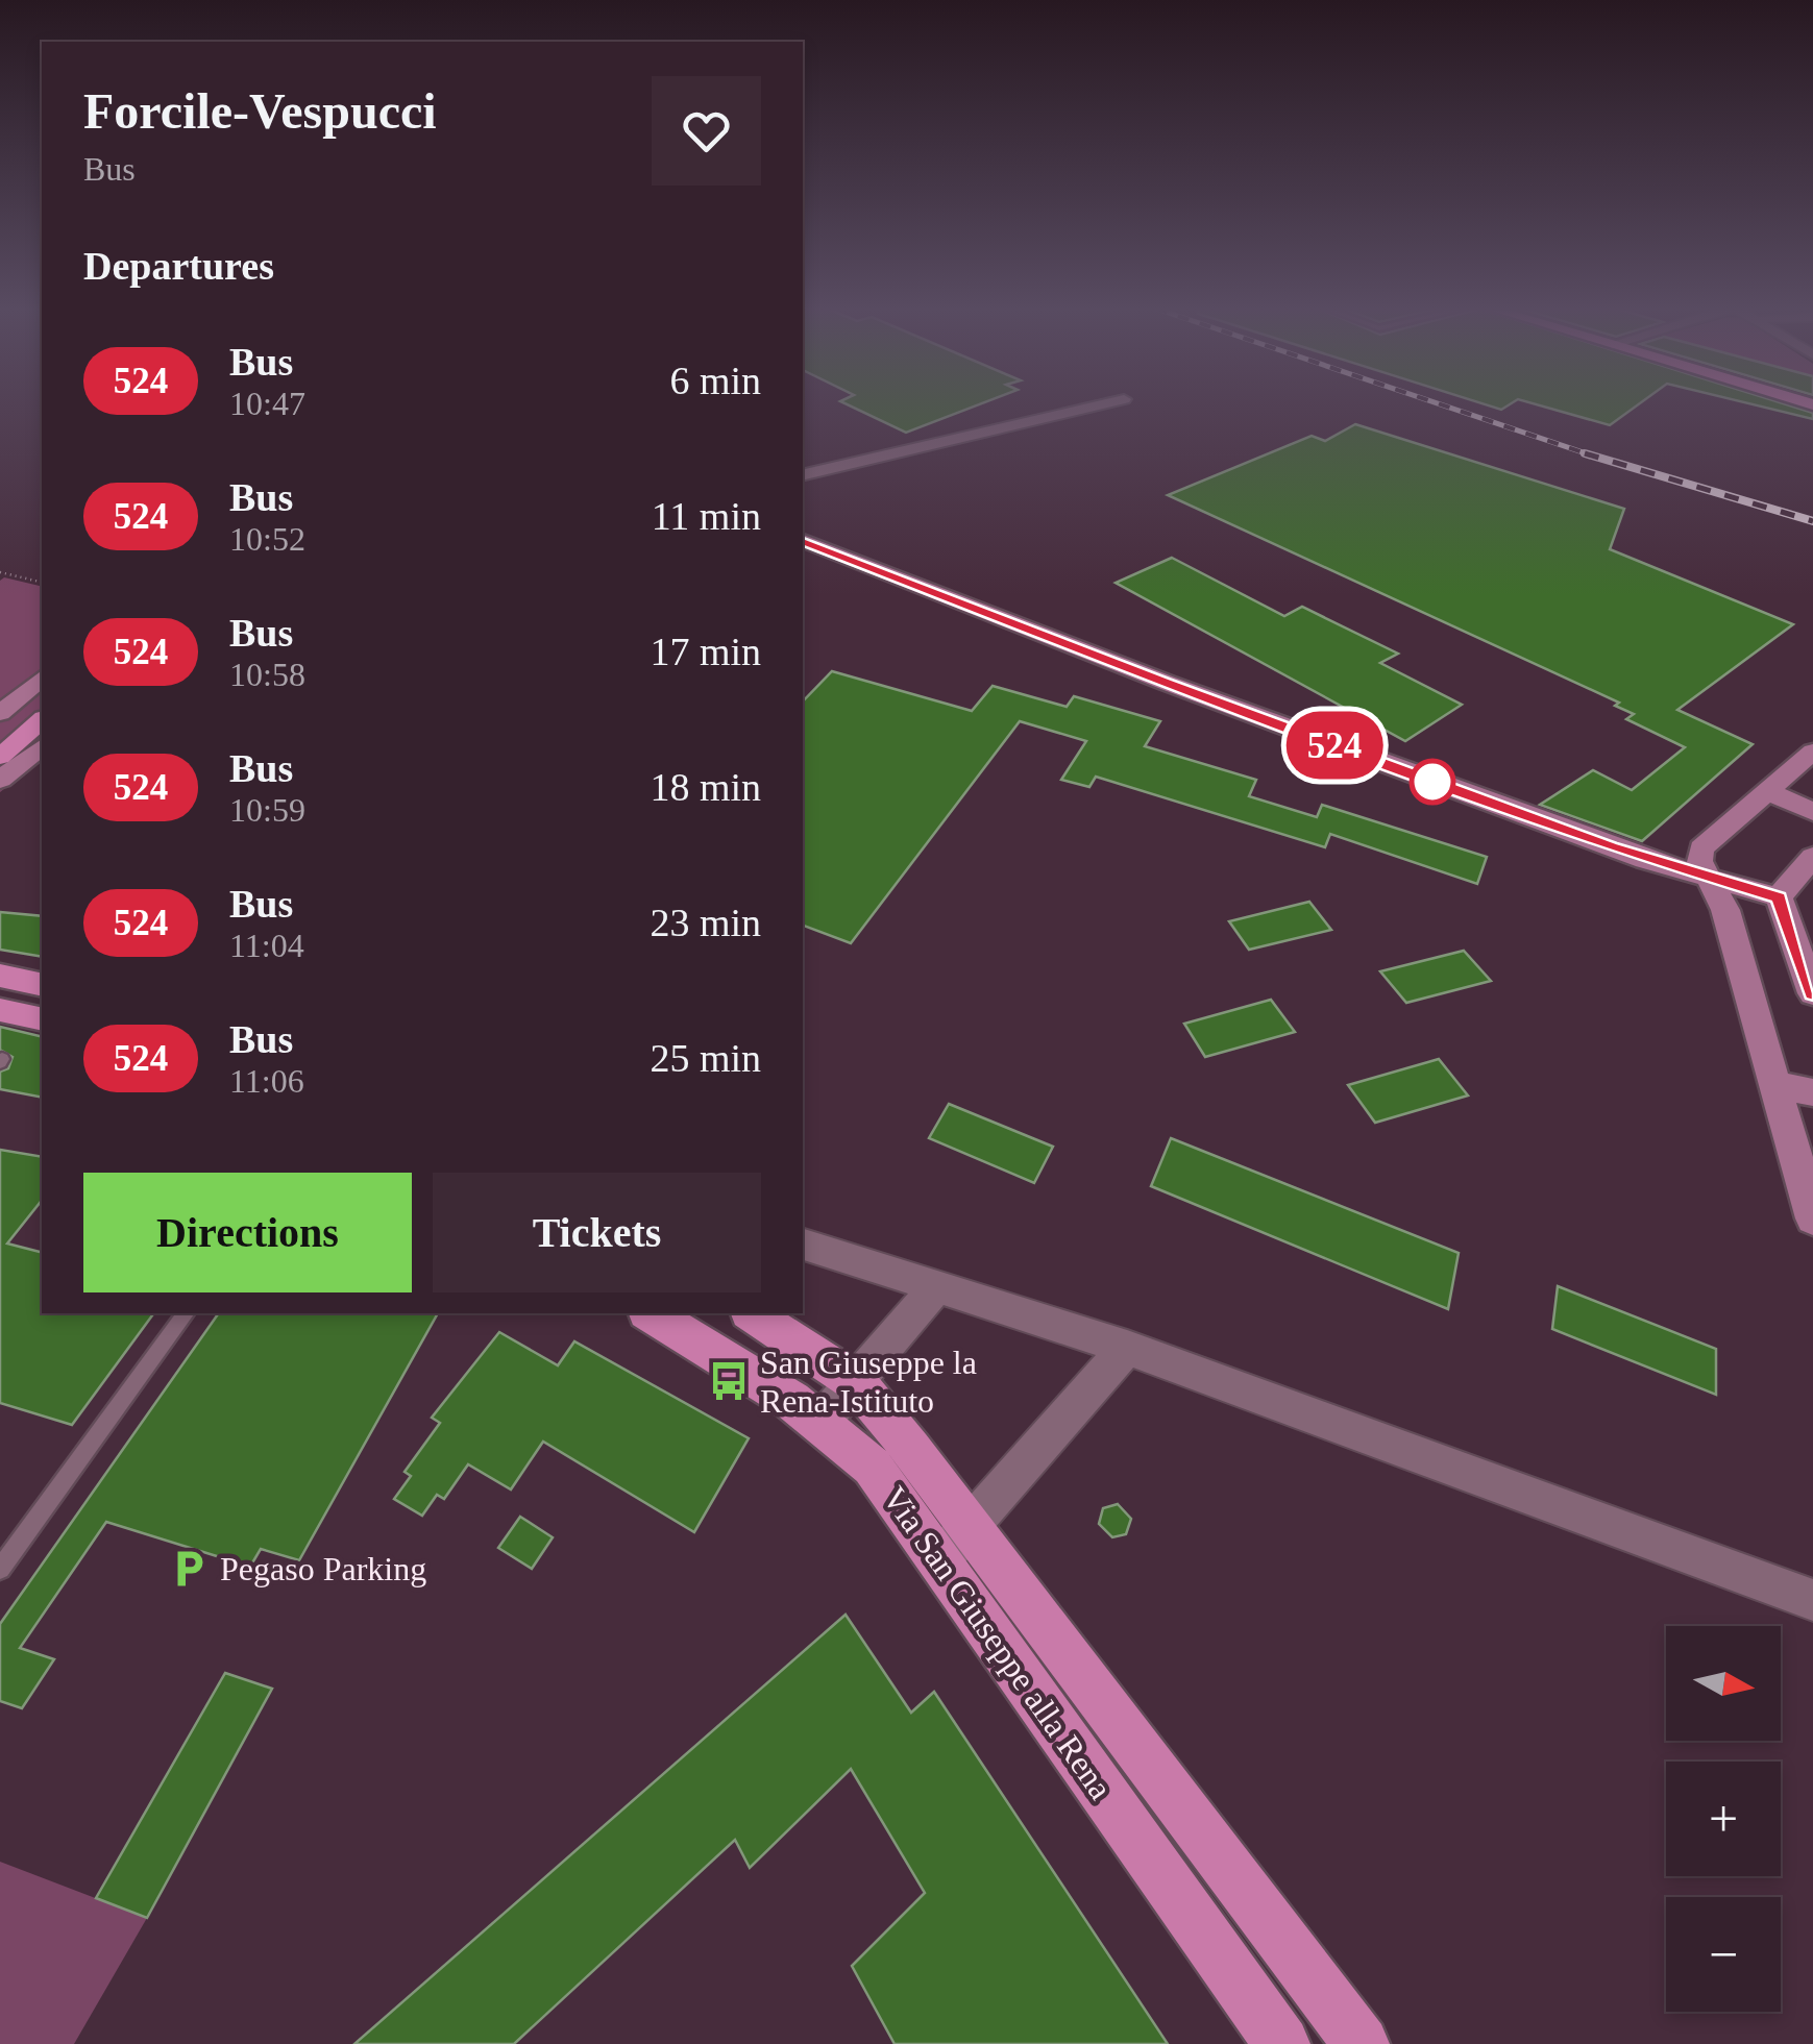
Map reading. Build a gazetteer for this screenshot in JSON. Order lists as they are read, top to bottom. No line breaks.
{"streets":{"main road":["Via San Giuseppe alla Rena"]},"places":{"bus stop":["San Giuseppe la Rena-Istituto"],"parking":["Pegaso Parking"]},"lines":["bus line 524"],"north":"right","page":{"on_map":"524","heading":[["Forcile-Vespucci","Bus"],"Departures"],"list":[{"mark":"524","name":"Bus","note":"10:47","value":"6 min"},{"mark":"524","name":"Bus","note":"10:52","value":"11 min"},{"mark":"524","name":"Bus","note":"10:58","value":"17 min"},{"mark":"524","name":"Bus","note":"10:59","value":"18 min"},{"mark":"524","name":"Bus","note":"11:04","value":"23 min"},{"mark":"524","name":"Bus","note":"11:06","value":"25 min"}],"buttons":["Directions","Tickets"],"map_buttons":["+","−"]}}
